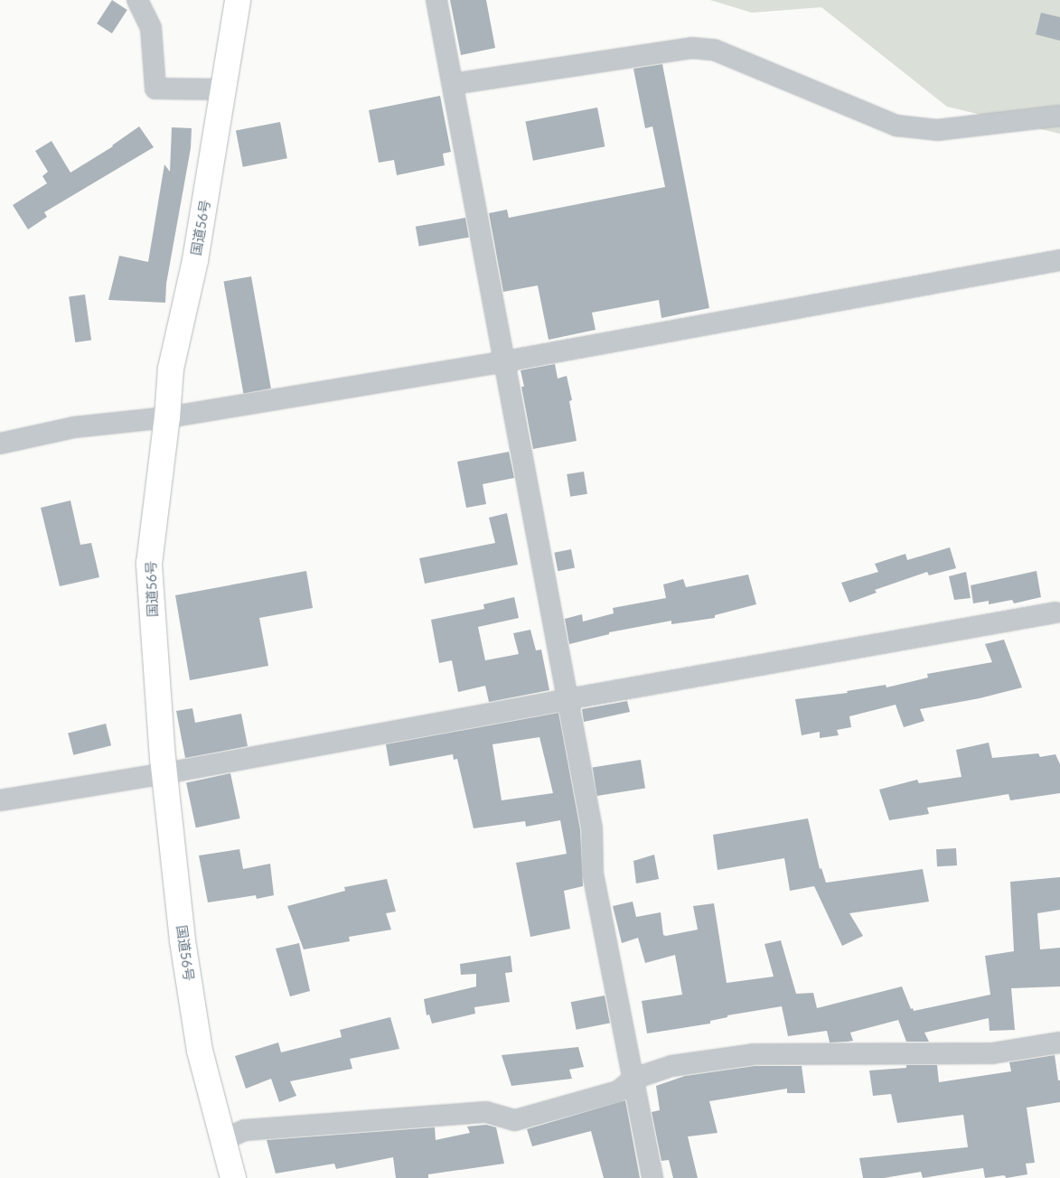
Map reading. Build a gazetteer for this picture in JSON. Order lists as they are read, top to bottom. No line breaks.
{"streets":{"highway":["国道56号"]}}
